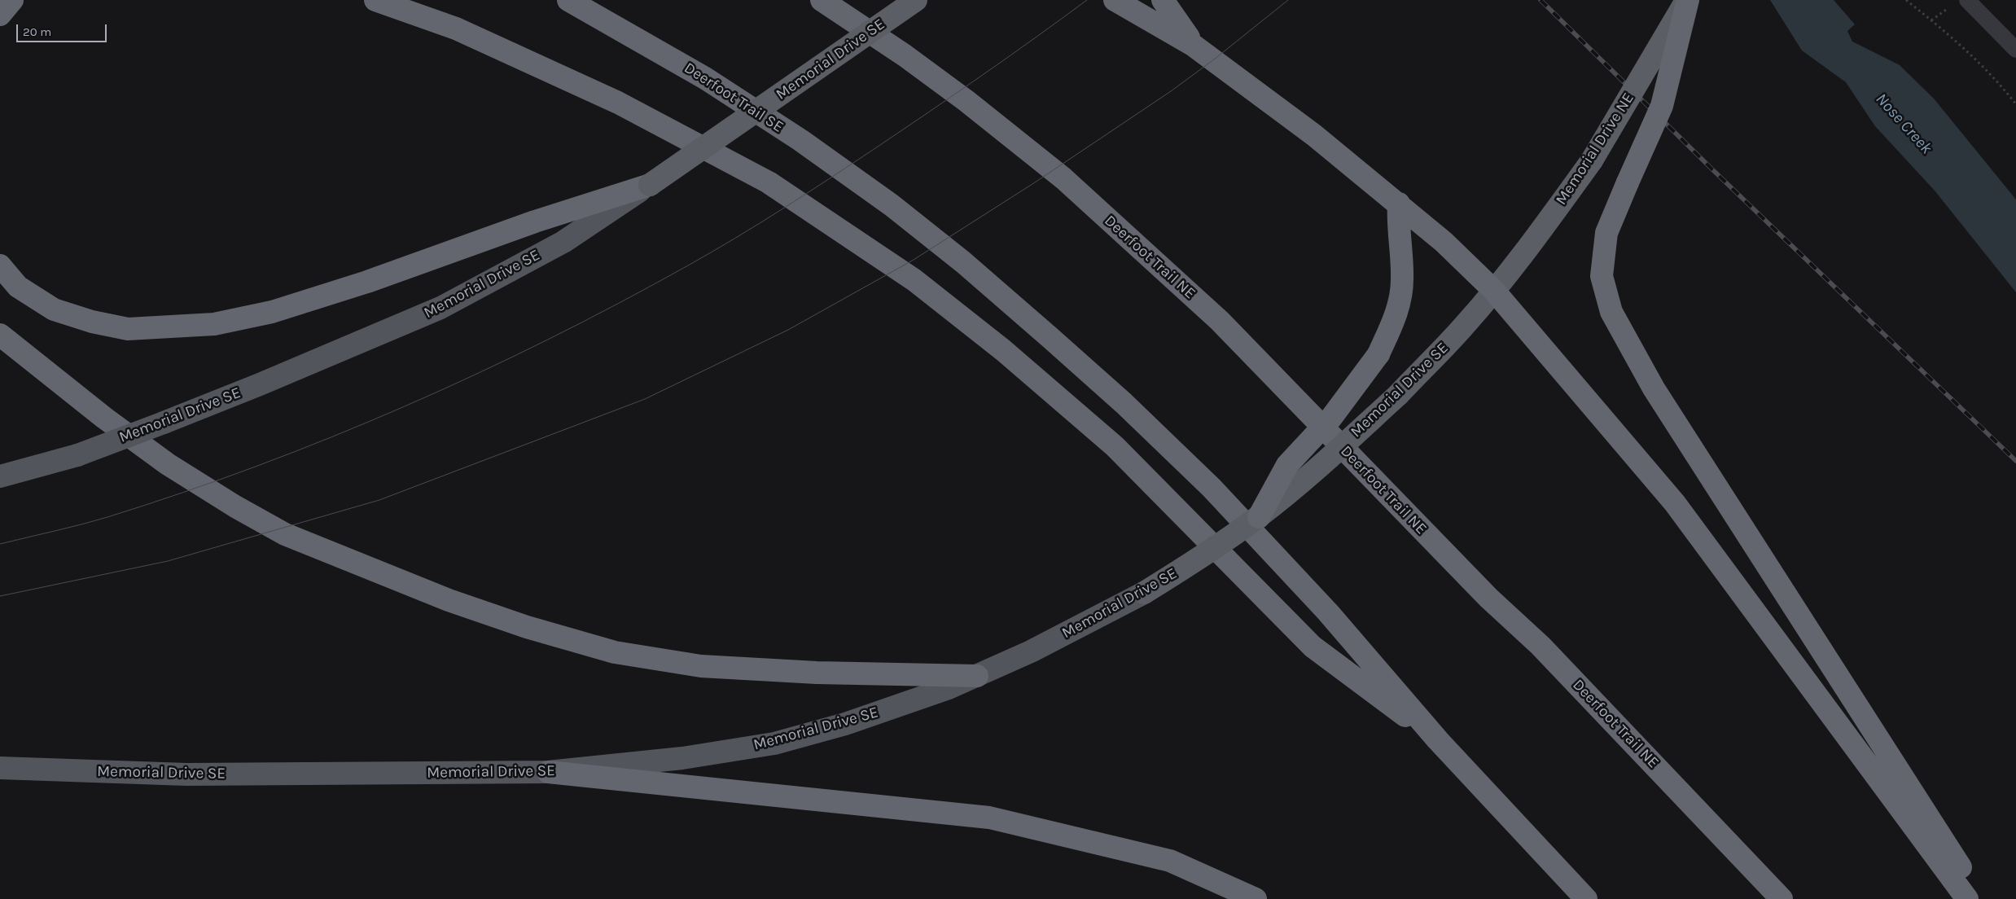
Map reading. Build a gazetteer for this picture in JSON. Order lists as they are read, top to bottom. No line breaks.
{"streets":{"highway":["Memorial Drive SE","Deerfoot Trail SE","Memorial Drive NE","Deerfoot Trail NE"]},"crossings":[["Memorial Drive SE","Memorial Drive NE"]],"water":["Nose Creek"],"scale_bar":"20 m"}
